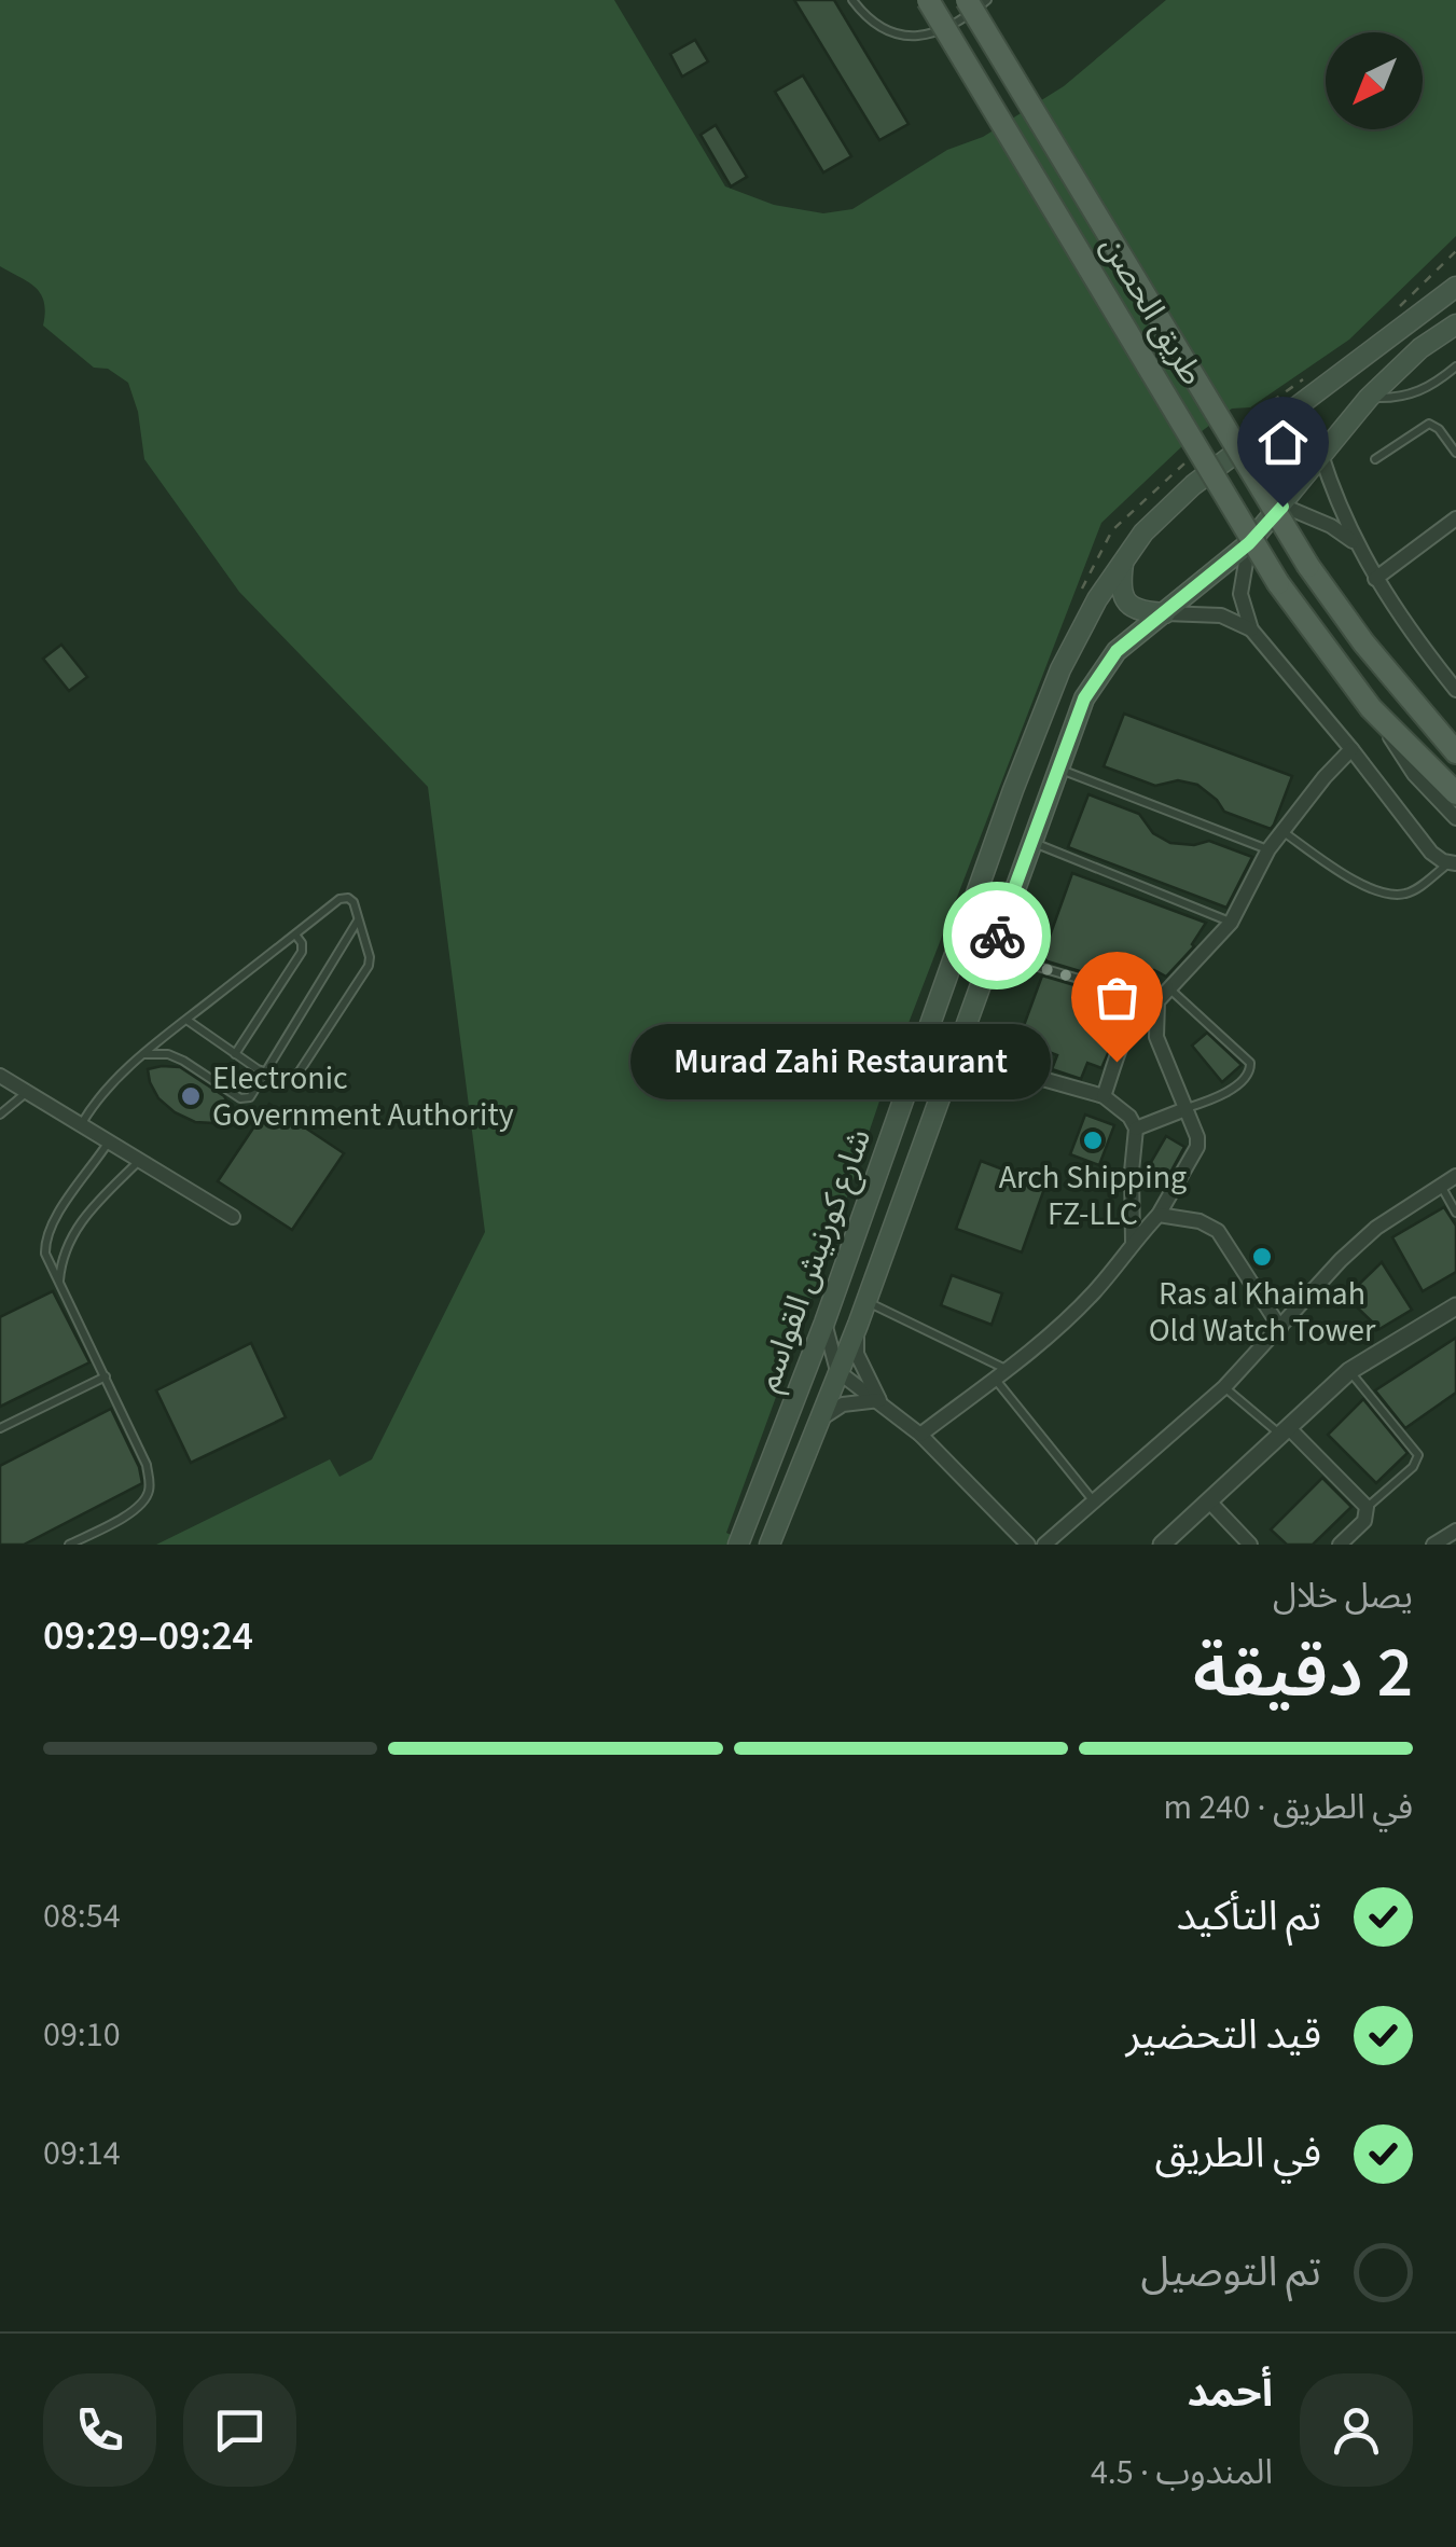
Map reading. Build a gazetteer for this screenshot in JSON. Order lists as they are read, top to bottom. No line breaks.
{"streets":{"main road":["طريق الحصن","شارع كورنيش القواسم"]},"places":["Murad Zahi Restaurant","Electronic Government Authority","Arch Shipping FZ-LLC","Ras al Khaimah Old Watch Tower"],"north":"bottom left","page":{"bubble":"Murad Zahi Restaurant","heading":["2 دقيقة","يصل خلال","09:24–09:29"],"panel":["أحمد","المندوب · 4.5"],"bar":"في الطريق · 240 m","list":[["تم التأكيد","08:54"],["قيد التحضير","09:10"],["في الطريق","09:14"],"تم التوصيل"]}}
